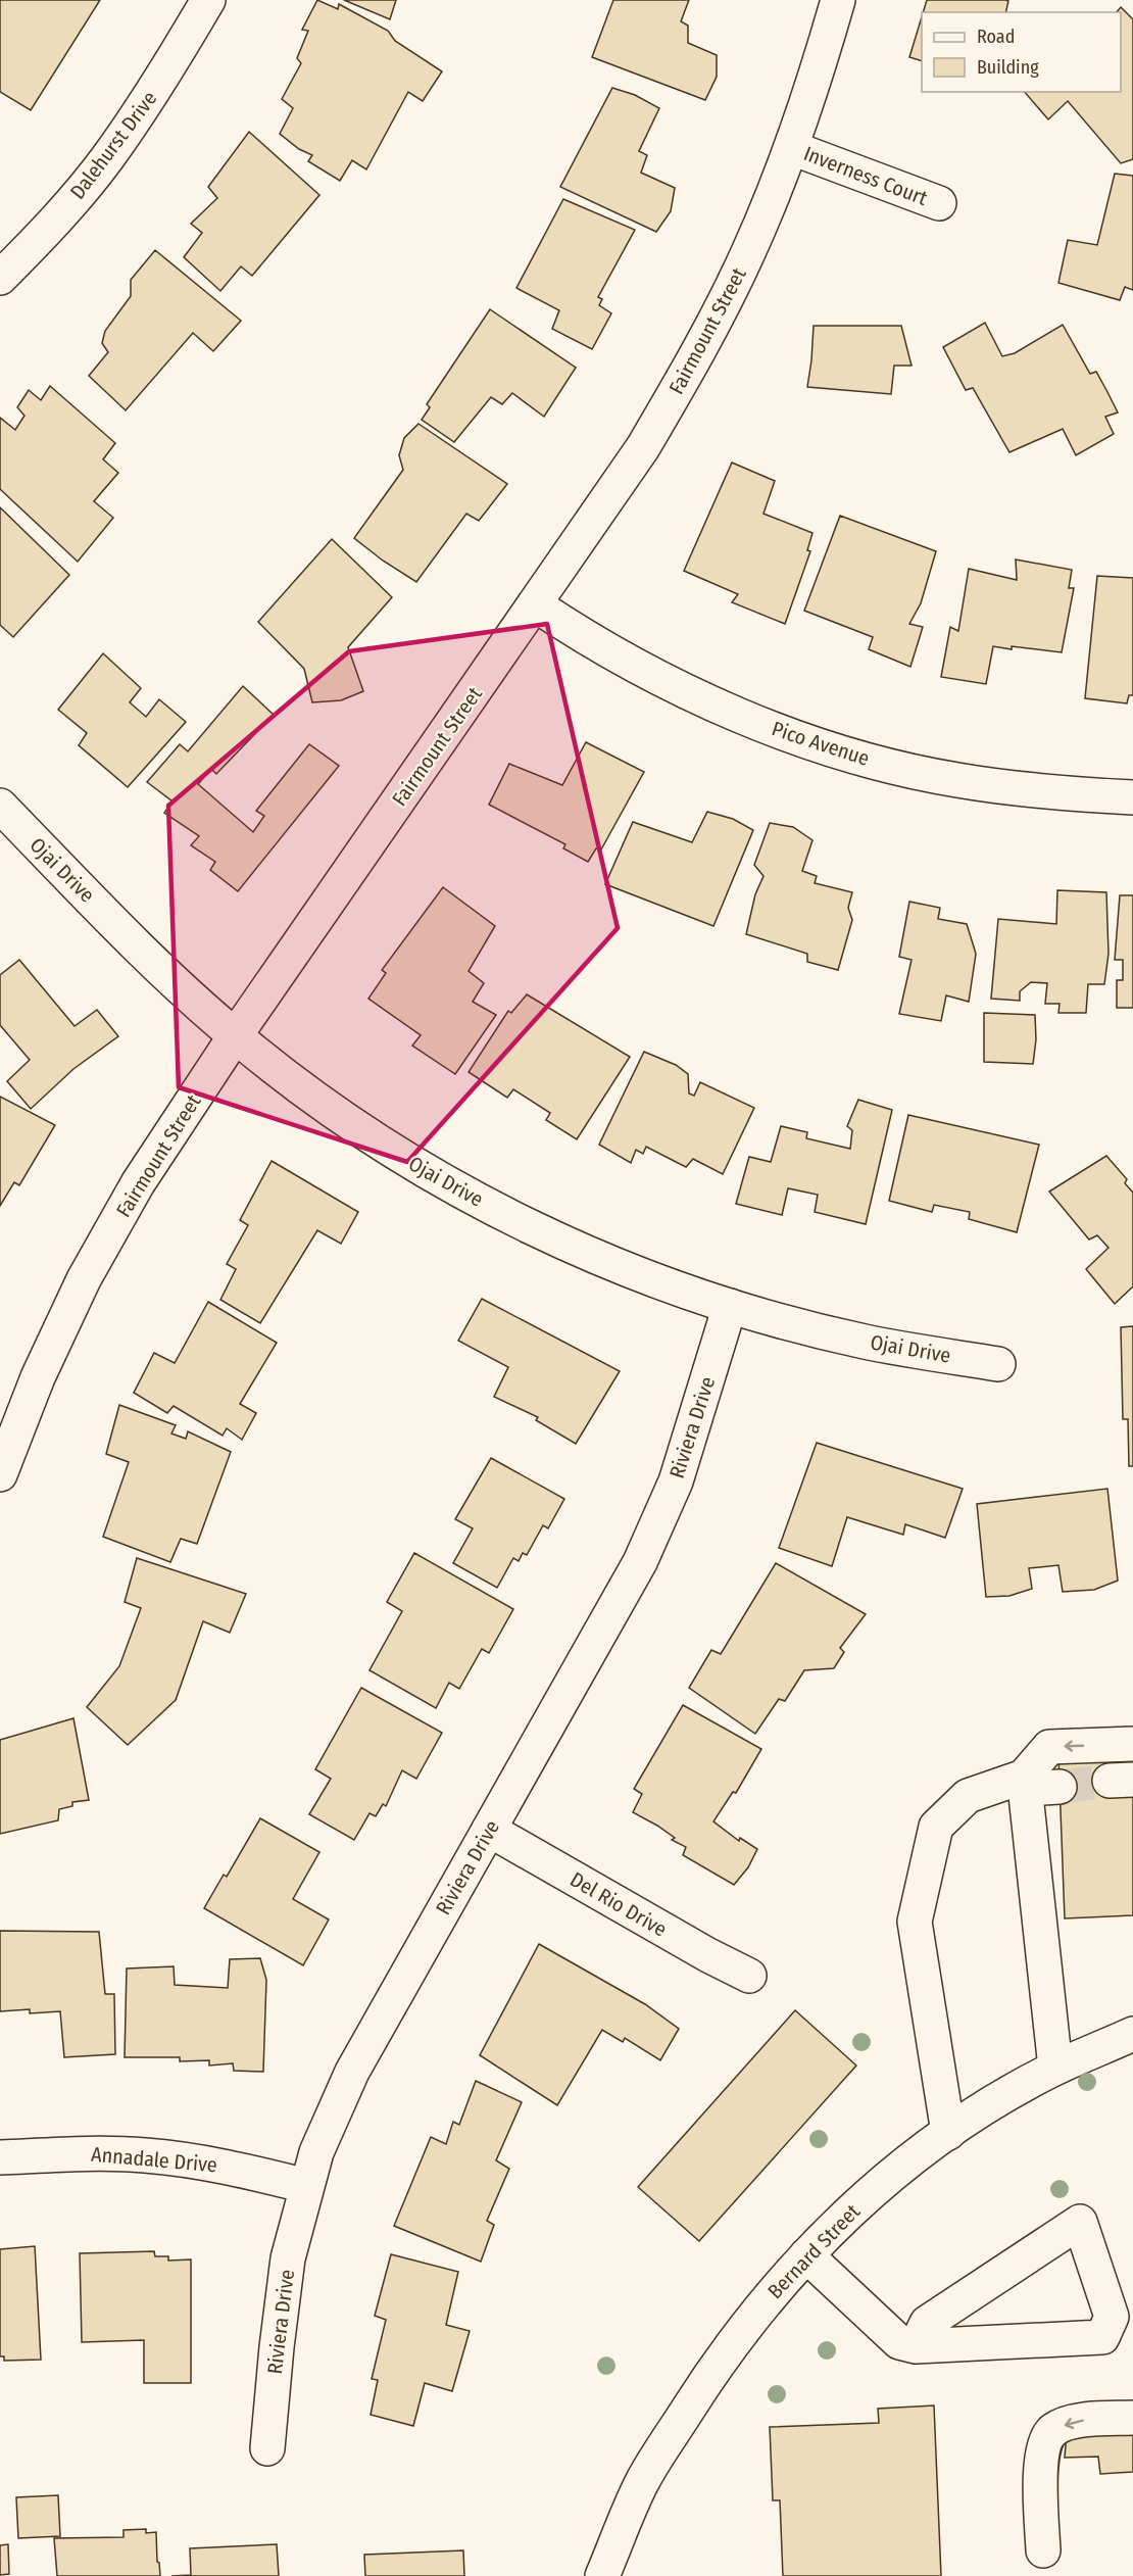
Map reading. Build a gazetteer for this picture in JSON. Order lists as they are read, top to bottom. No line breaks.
{"streets":{"street":["Dalehurst Drive","Inverness Court","Fairmount Street","Pico Avenue","Ojai Drive","Riviera Drive","Del Rio Drive","Annadale Drive","Bernard Street"]},"crossings":[["Inverness Court","Fairmount Street"],["Fairmount Street","Pico Avenue"],["Fairmount Street","Ojai Drive"],["Ojai Drive","Riviera Drive"],["Riviera Drive","Del Rio Drive"],["Riviera Drive","Annadale Drive"]],"legend":["Road","Building"]}
